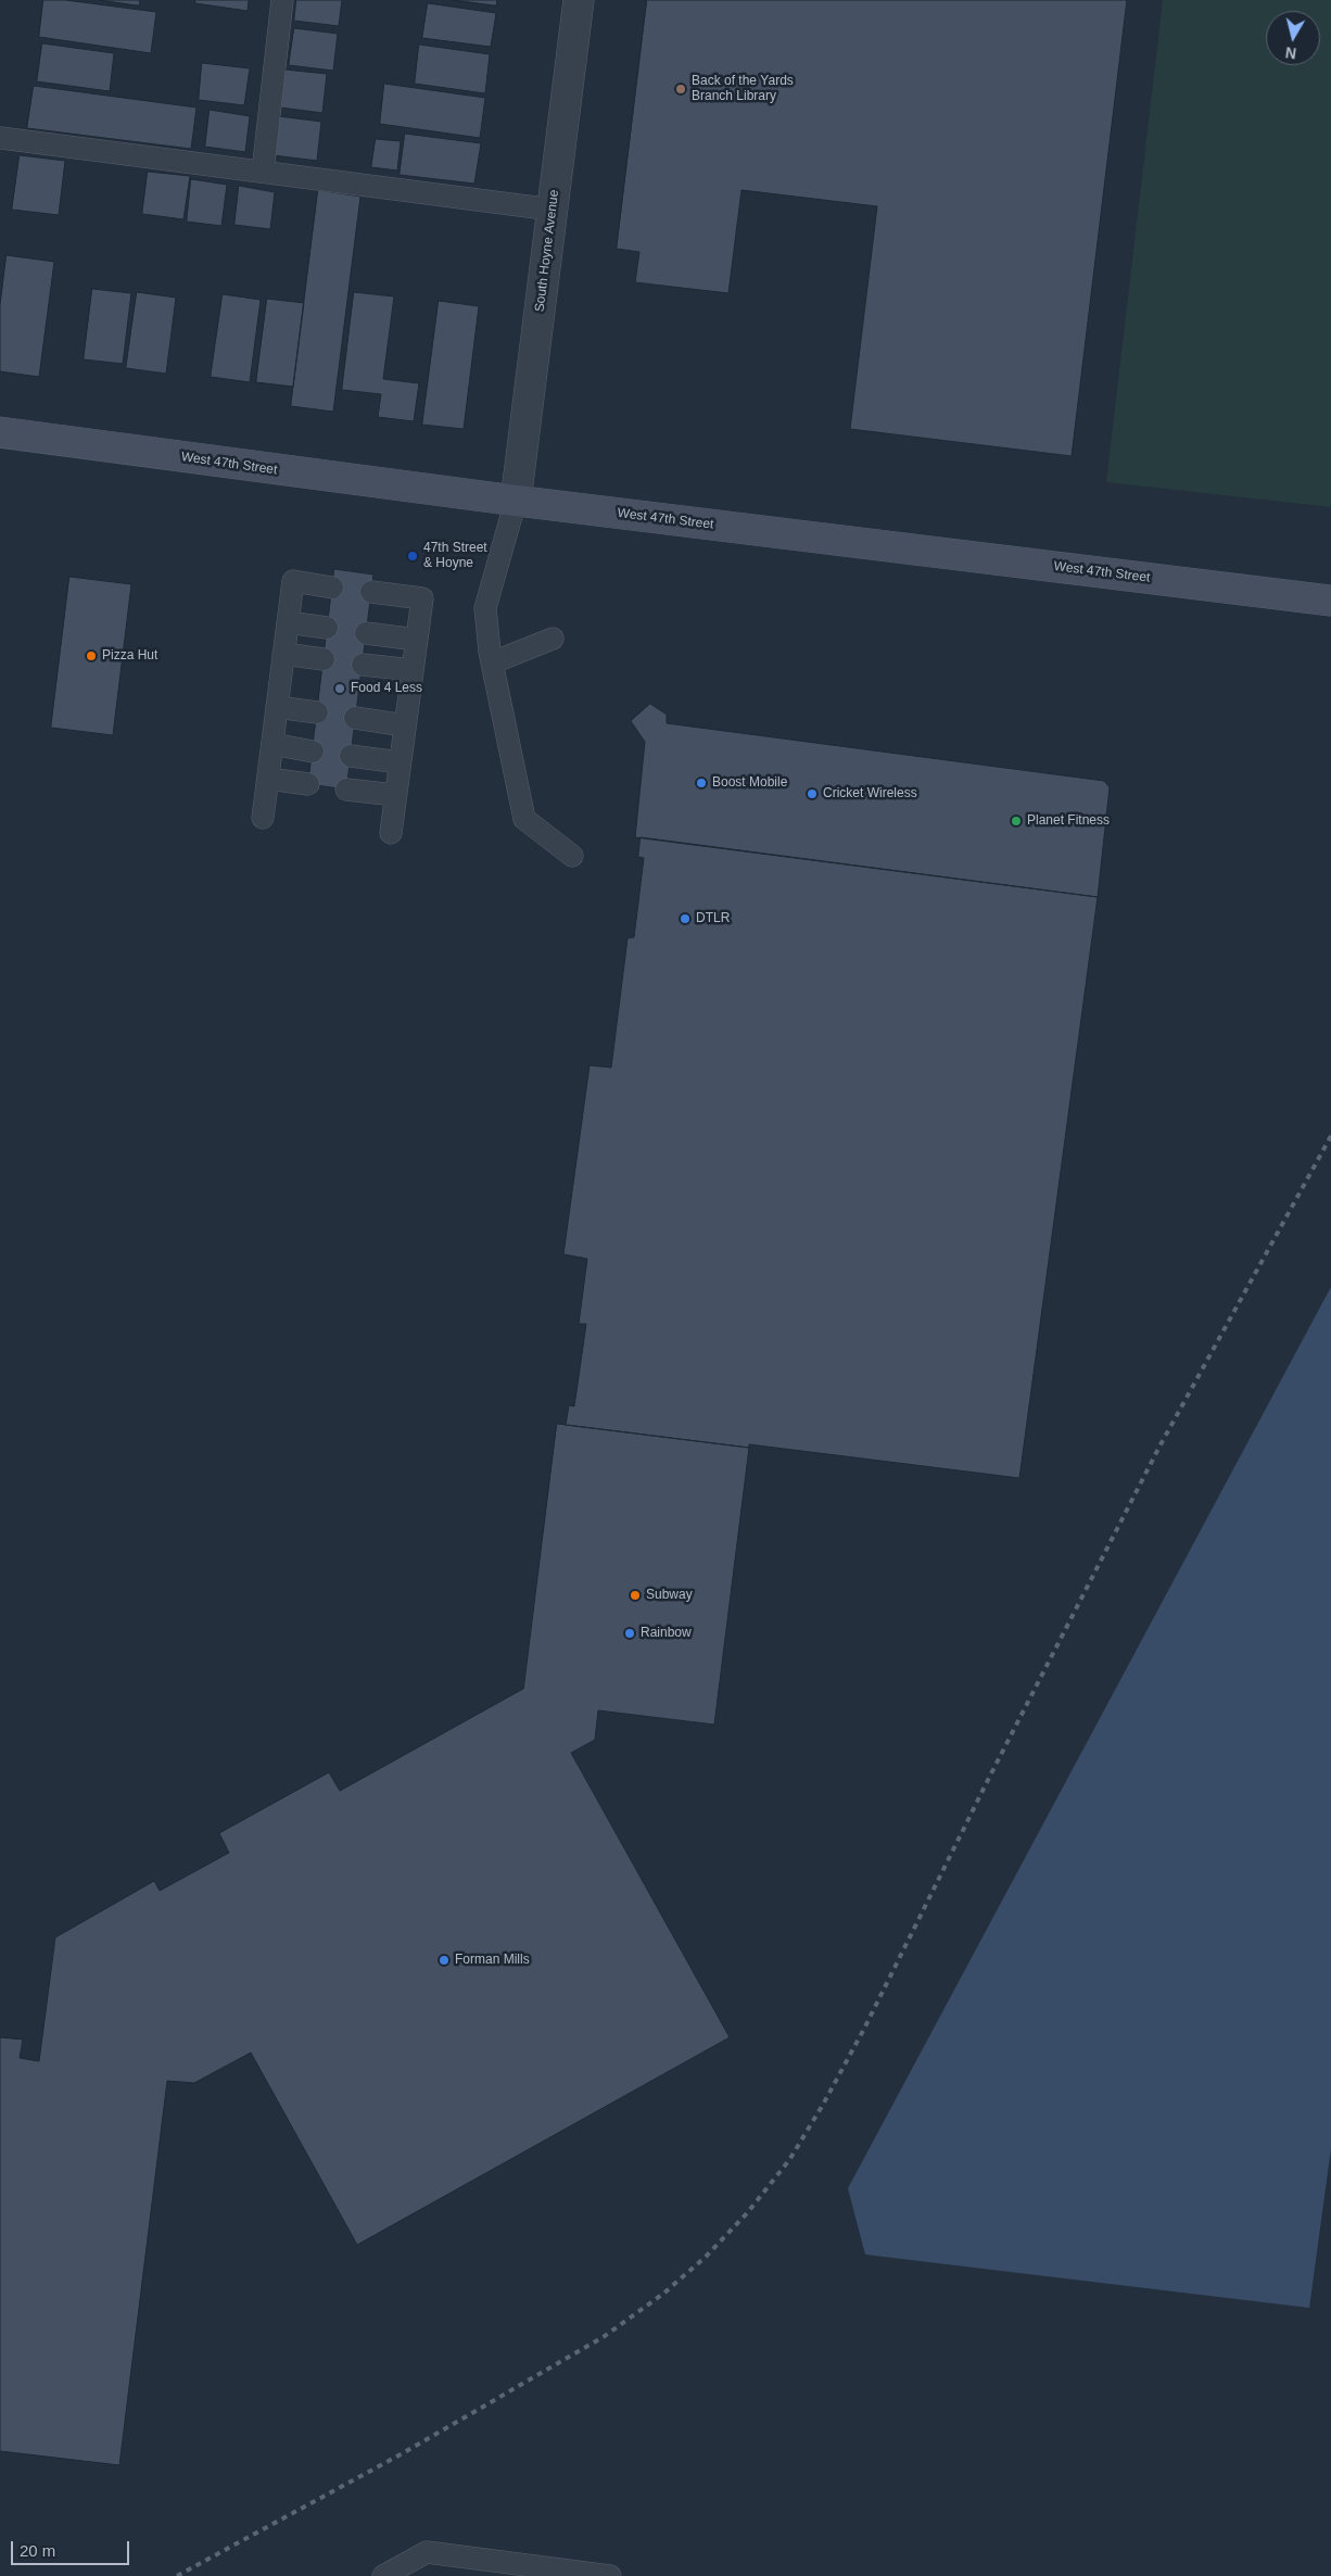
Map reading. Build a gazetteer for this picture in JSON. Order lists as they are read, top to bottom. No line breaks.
{"streets":{"main road":["West 47th Street"],"street":["South Hoyne Avenue"]},"crossings":[["South Hoyne Avenue","West 47th Street"]],"places":["Back of the Yards Branch Library","47th Street & Hoyne","Pizza Hut","Food 4 Less","Boost Mobile","Cricket Wireless","Planet Fitness","DTLR","Subway","Rainbow","Forman Mills"],"scale_bar":"20 m","north":"bottom"}
